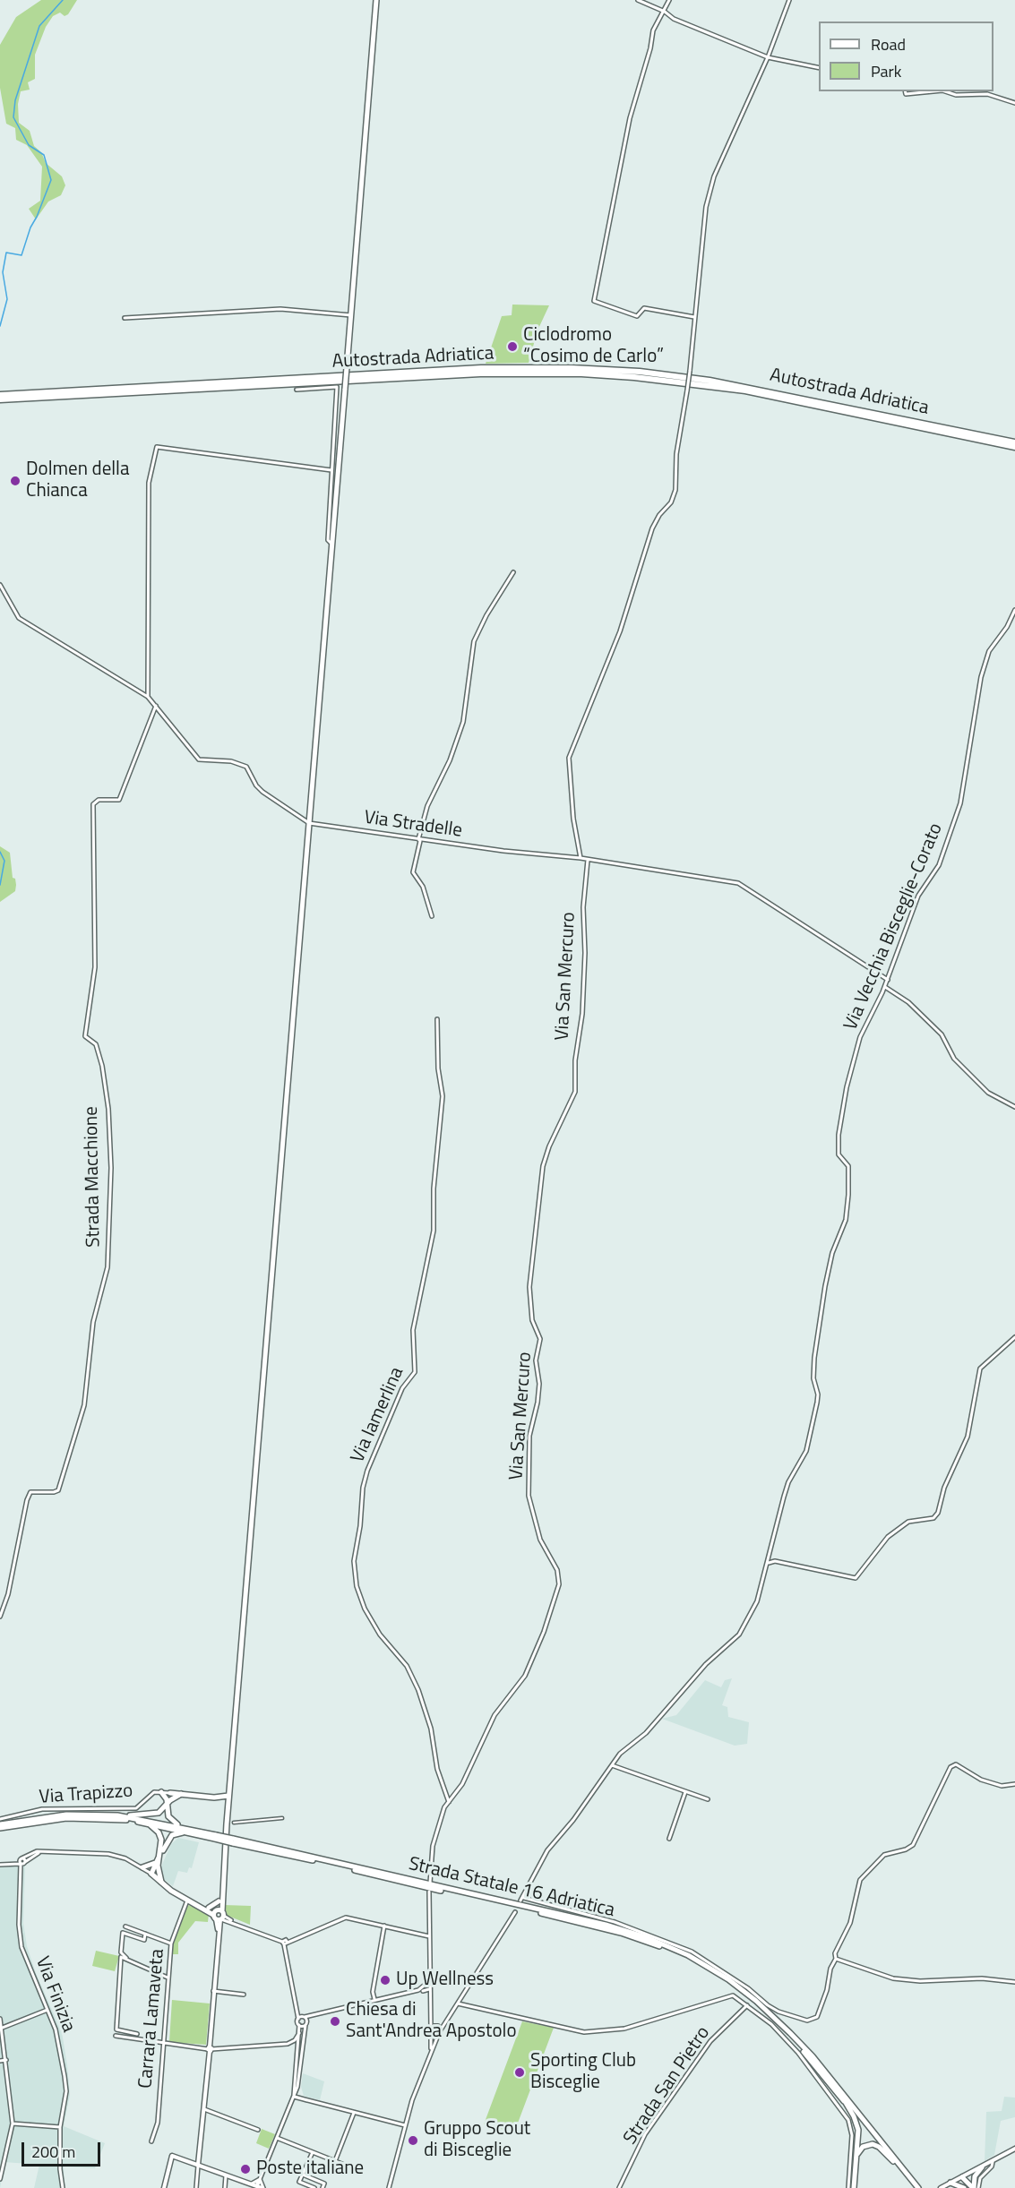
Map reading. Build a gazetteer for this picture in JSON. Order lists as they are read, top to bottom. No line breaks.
{"streets":{"highway":["Autostrada Adriatica"],"main road":["Strada Statale 16 Adriatica"],"street":["Via Stradelle","Via Vecchia Bisceglie-Corato","Via San Mercuro","Strada Macchione","Via lamerlina","Via Trapizzo","Via Finizia","Carrara Lamaveta","Strada San Pietro"]},"crossings":[["Via Stradelle","Via Vecchia Bisceglie-Corato"],["Via Stradelle","Via San Mercuro"],["Via Stradelle","Strada Macchione"],["Via San Mercuro","Via lamerlina"]],"places":["Ciclodromo “Cosimo de Carlo”","Dolmen della Chianca","Up Wellness","Chiesa di Sant'Andrea Apostolo","Sporting Club Bisceglie","Gruppo Scout di Bisceglie","Poste italiane"],"legend":["Road","Park"],"scale_bar":"200 m"}
